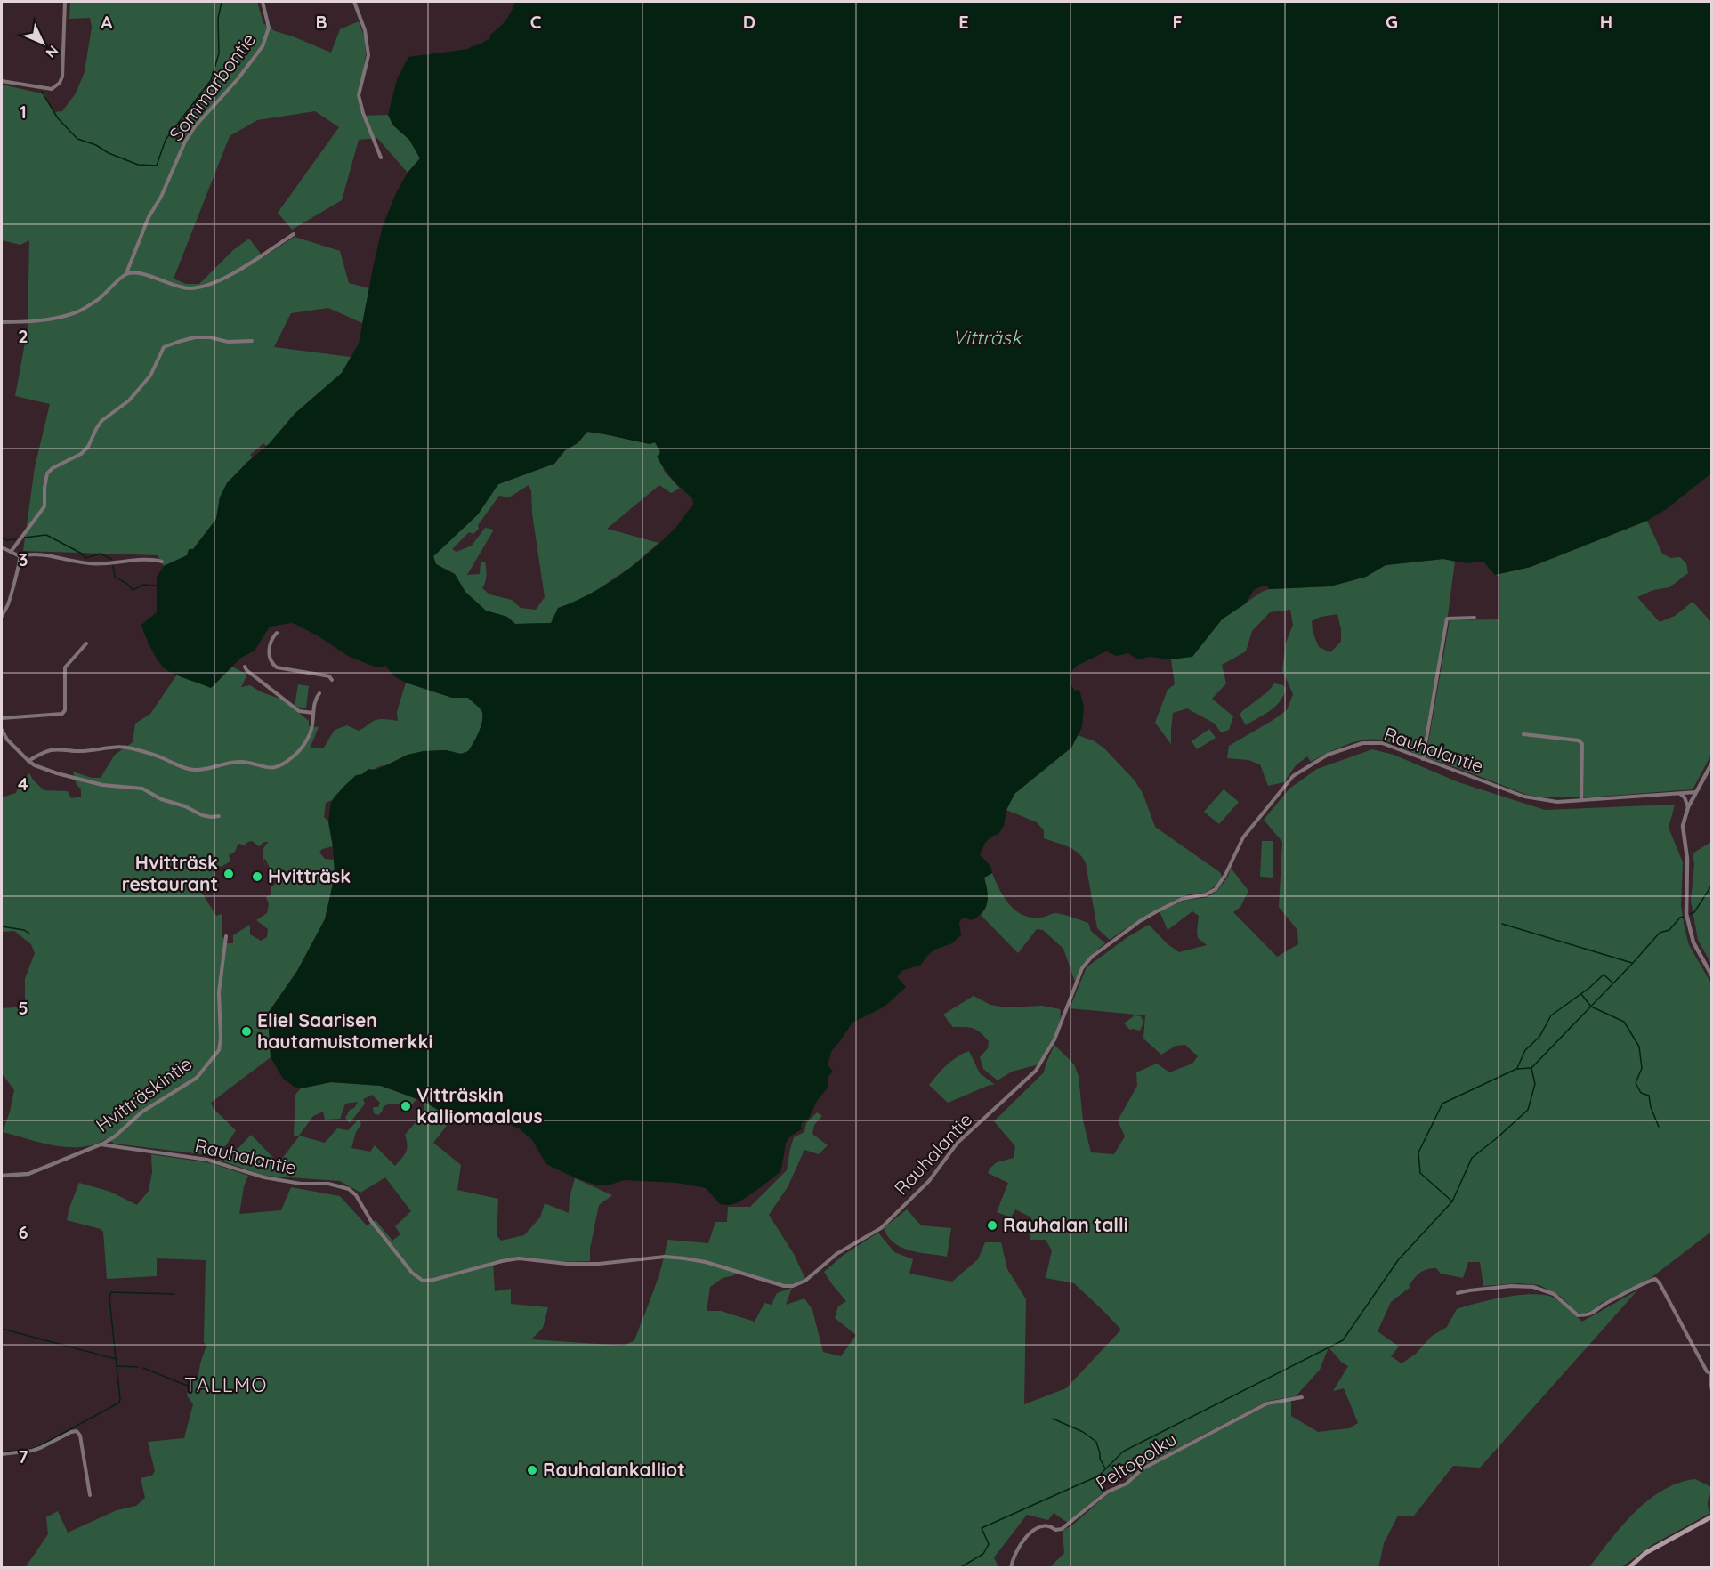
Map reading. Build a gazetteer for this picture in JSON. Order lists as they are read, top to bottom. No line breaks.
{"streets":{"street":["Sommarbontie","Rauhalantie","Hvitträskintie","Peltopolku"]},"crossings":[["Rauhalantie","Hvitträskintie"]],"districts":["TALLMO"],"water":["Vitträsk"],"places":["Hvitträsk restaurant","Hvitträsk","Eliel Saarisen hautamuistomerkki","Vitträskin kalliomaalaus","Rauhalan talli","Rauhalankalliot"],"north":"bottom right","grid":{"columns":["A","B","C","D","E","F","G","H"],"rows":["1","2","3","4","5","6","7"]}}
